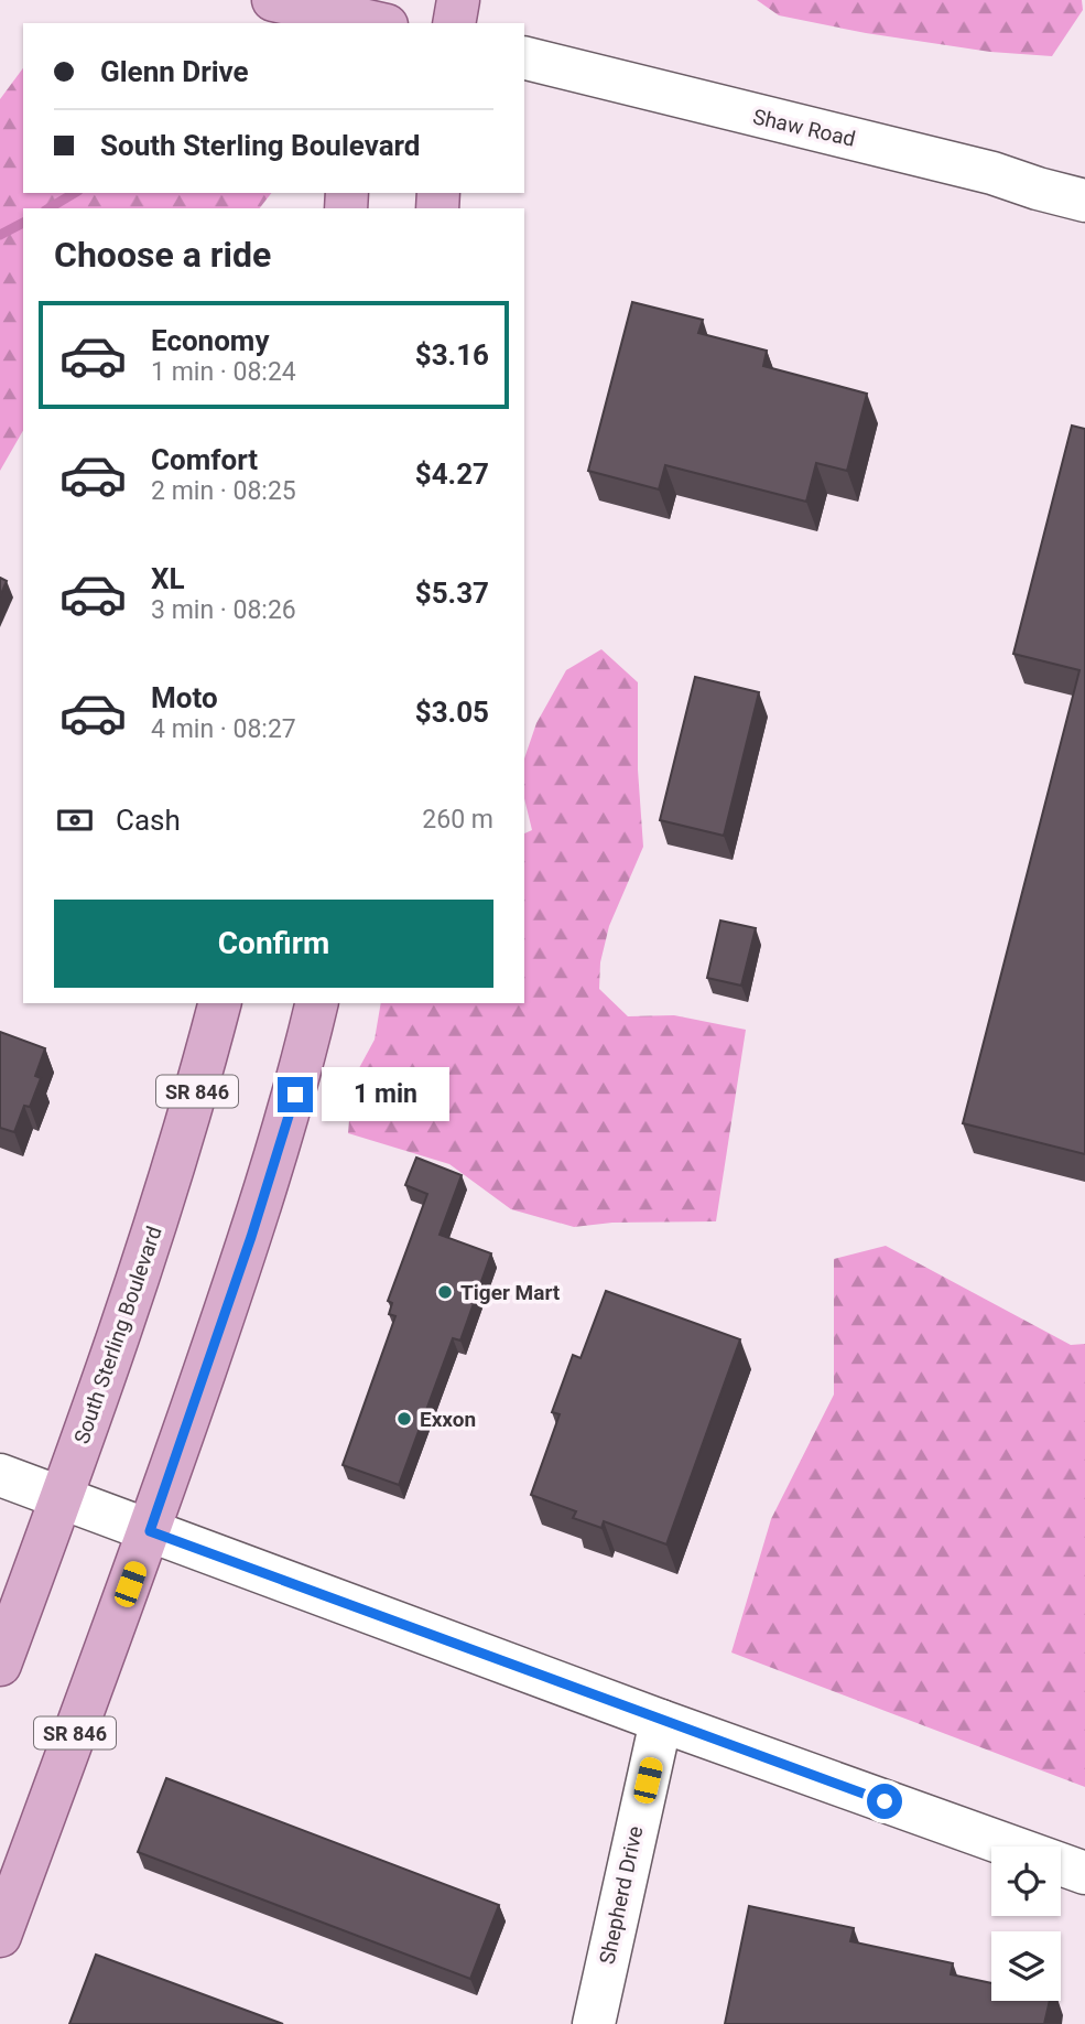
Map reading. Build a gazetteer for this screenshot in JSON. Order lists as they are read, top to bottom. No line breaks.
{"streets":{"main road":["SR 846","South Sterling Boulevard"],"street":["Shaw Road","Shepherd Drive"]},"places":["Tiger Mart","Exxon"],"page":{"banner":["Glenn Drive","South Sterling Boulevard"],"heading":"Choose a ride","list":[{"name":"Economy","note":"1 min · 08:24","value":"$3.16"},{"name":"Comfort","note":"2 min · 08:25","value":"$4.27"},{"name":"XL","note":"3 min · 08:26","value":"$5.37"},{"name":"Moto","note":"4 min · 08:27","value":"$3.05"}],"pay":["Cash","260 m"],"buttons":"Confirm","bubble":"1 min"}}
